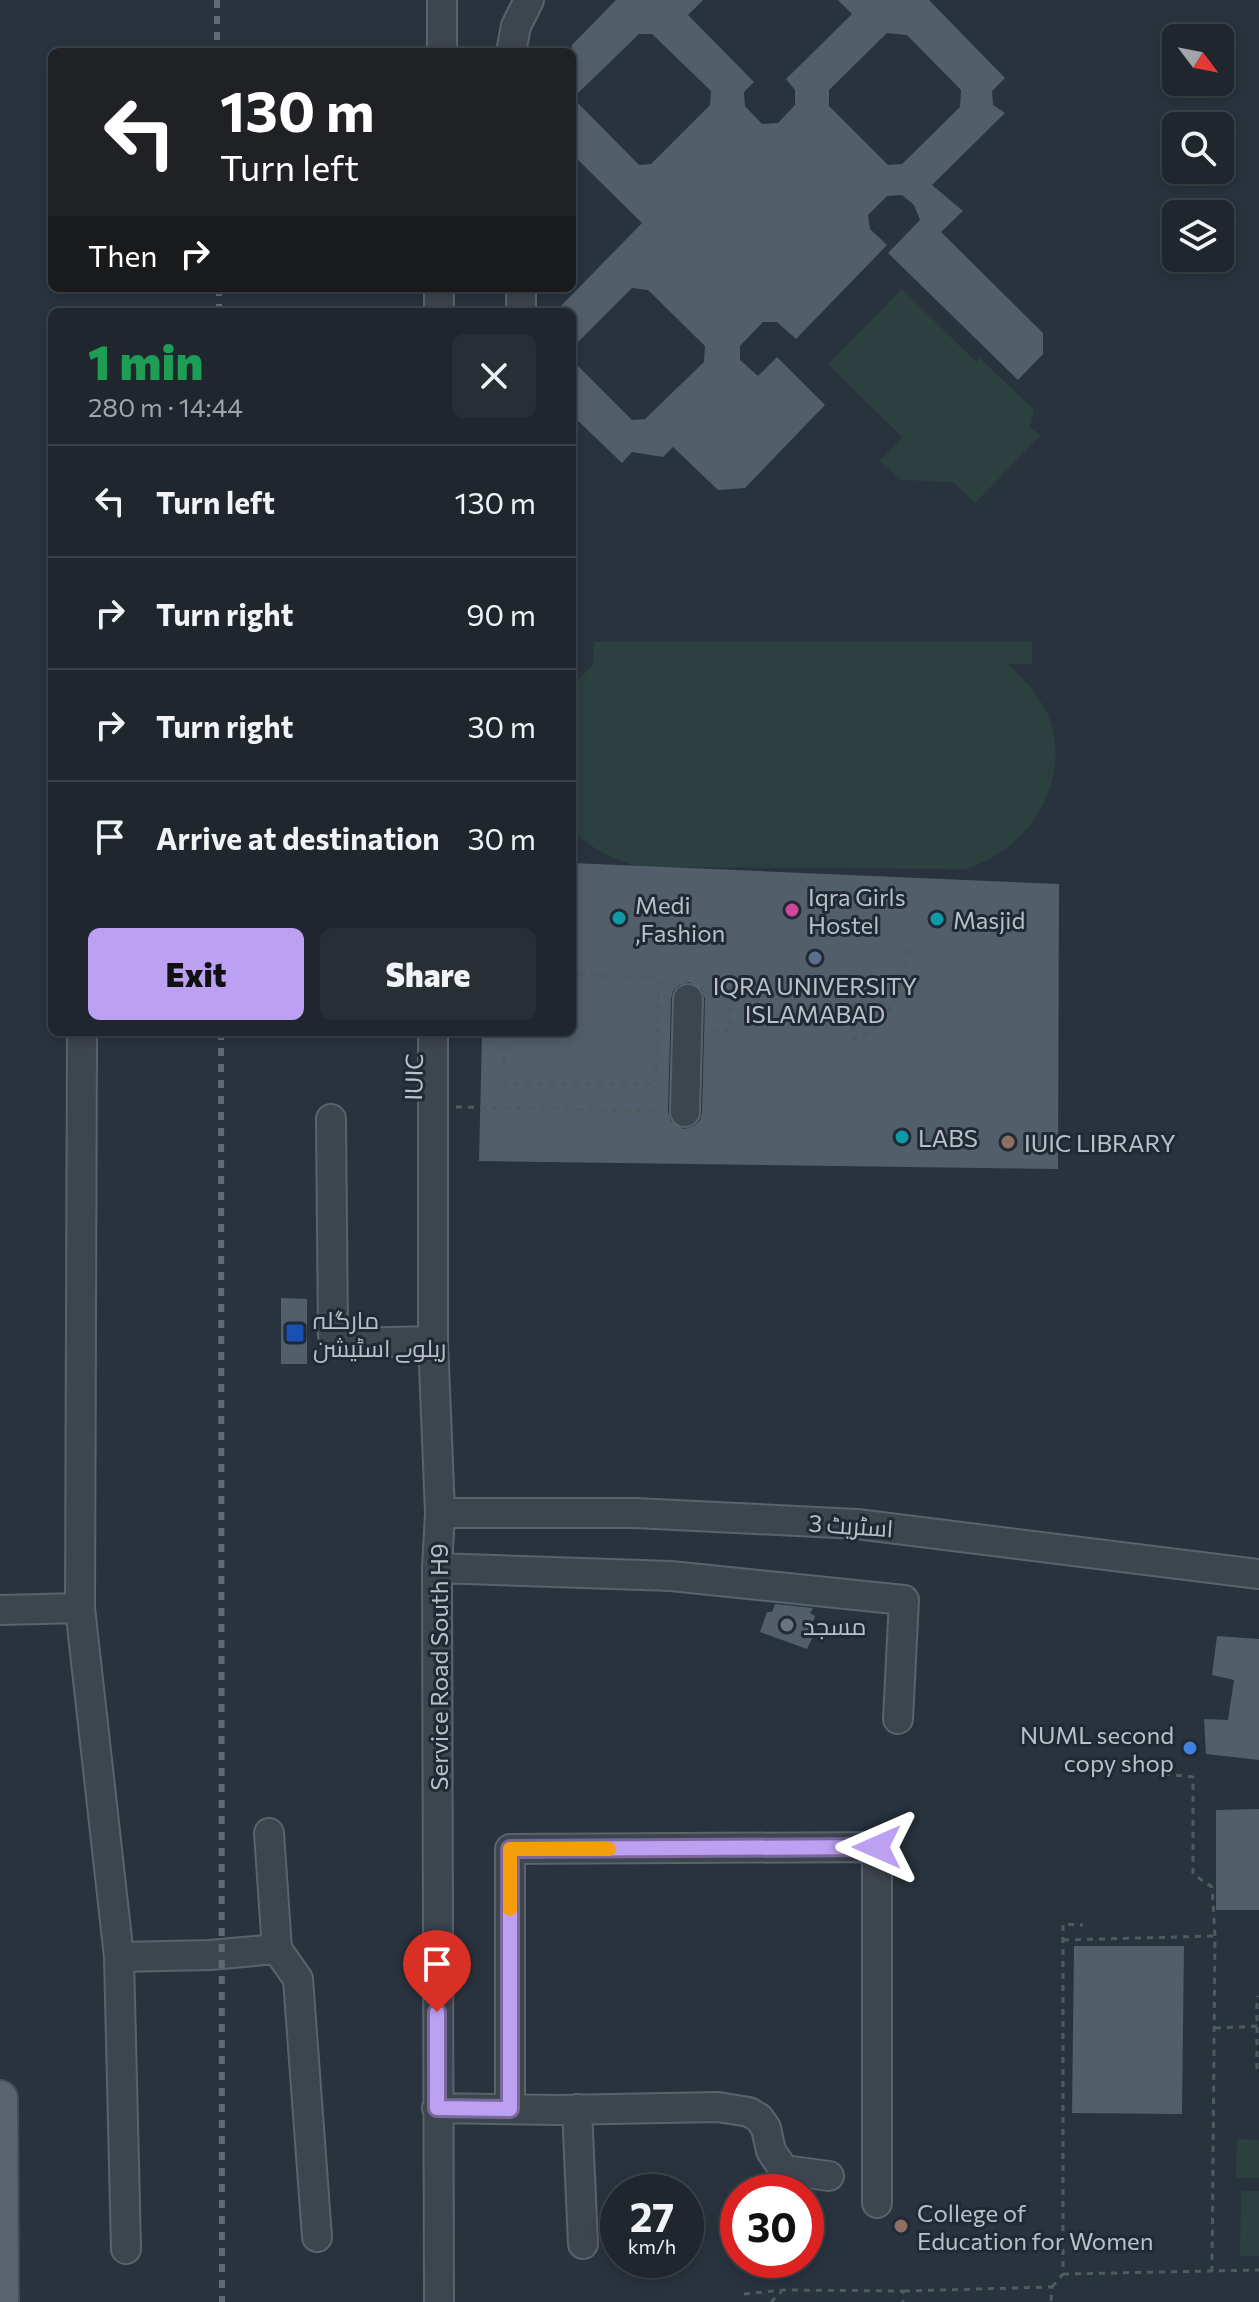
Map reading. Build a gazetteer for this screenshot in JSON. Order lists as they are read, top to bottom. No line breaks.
{"streets":{"street":["IUIC","اسٹریٹ 3","Service Road South H9"]},"crossings":[["IUIC","Service Road South H9"],["اسٹریٹ 3","Service Road South H9"]],"places":{"other":["Iqra Girls Hostel","Medi ,Fashion","Masjid","IQRA UNIVERSITY ISLAMABAD","LABS","IUIC LIBRARY","مسجد","NUML second copy shop","College of Education for Women"],"transit":["مارگلہ ریلوے اسٹیشن"]},"north":"bottom right","page":{"turn":["130 m","Turn left"],"then":"Then","heading":["1 min","280 m · 14:44"],"list":[{"name":"Turn left","value":"130 m"},{"name":"Turn right","value":"90 m"},{"name":"Turn right","value":"30 m"},{"name":"Arrive at destination","value":"30 m"}],"buttons":["Exit","Share"],"speed":"27 km/h","limit":"30"}}
